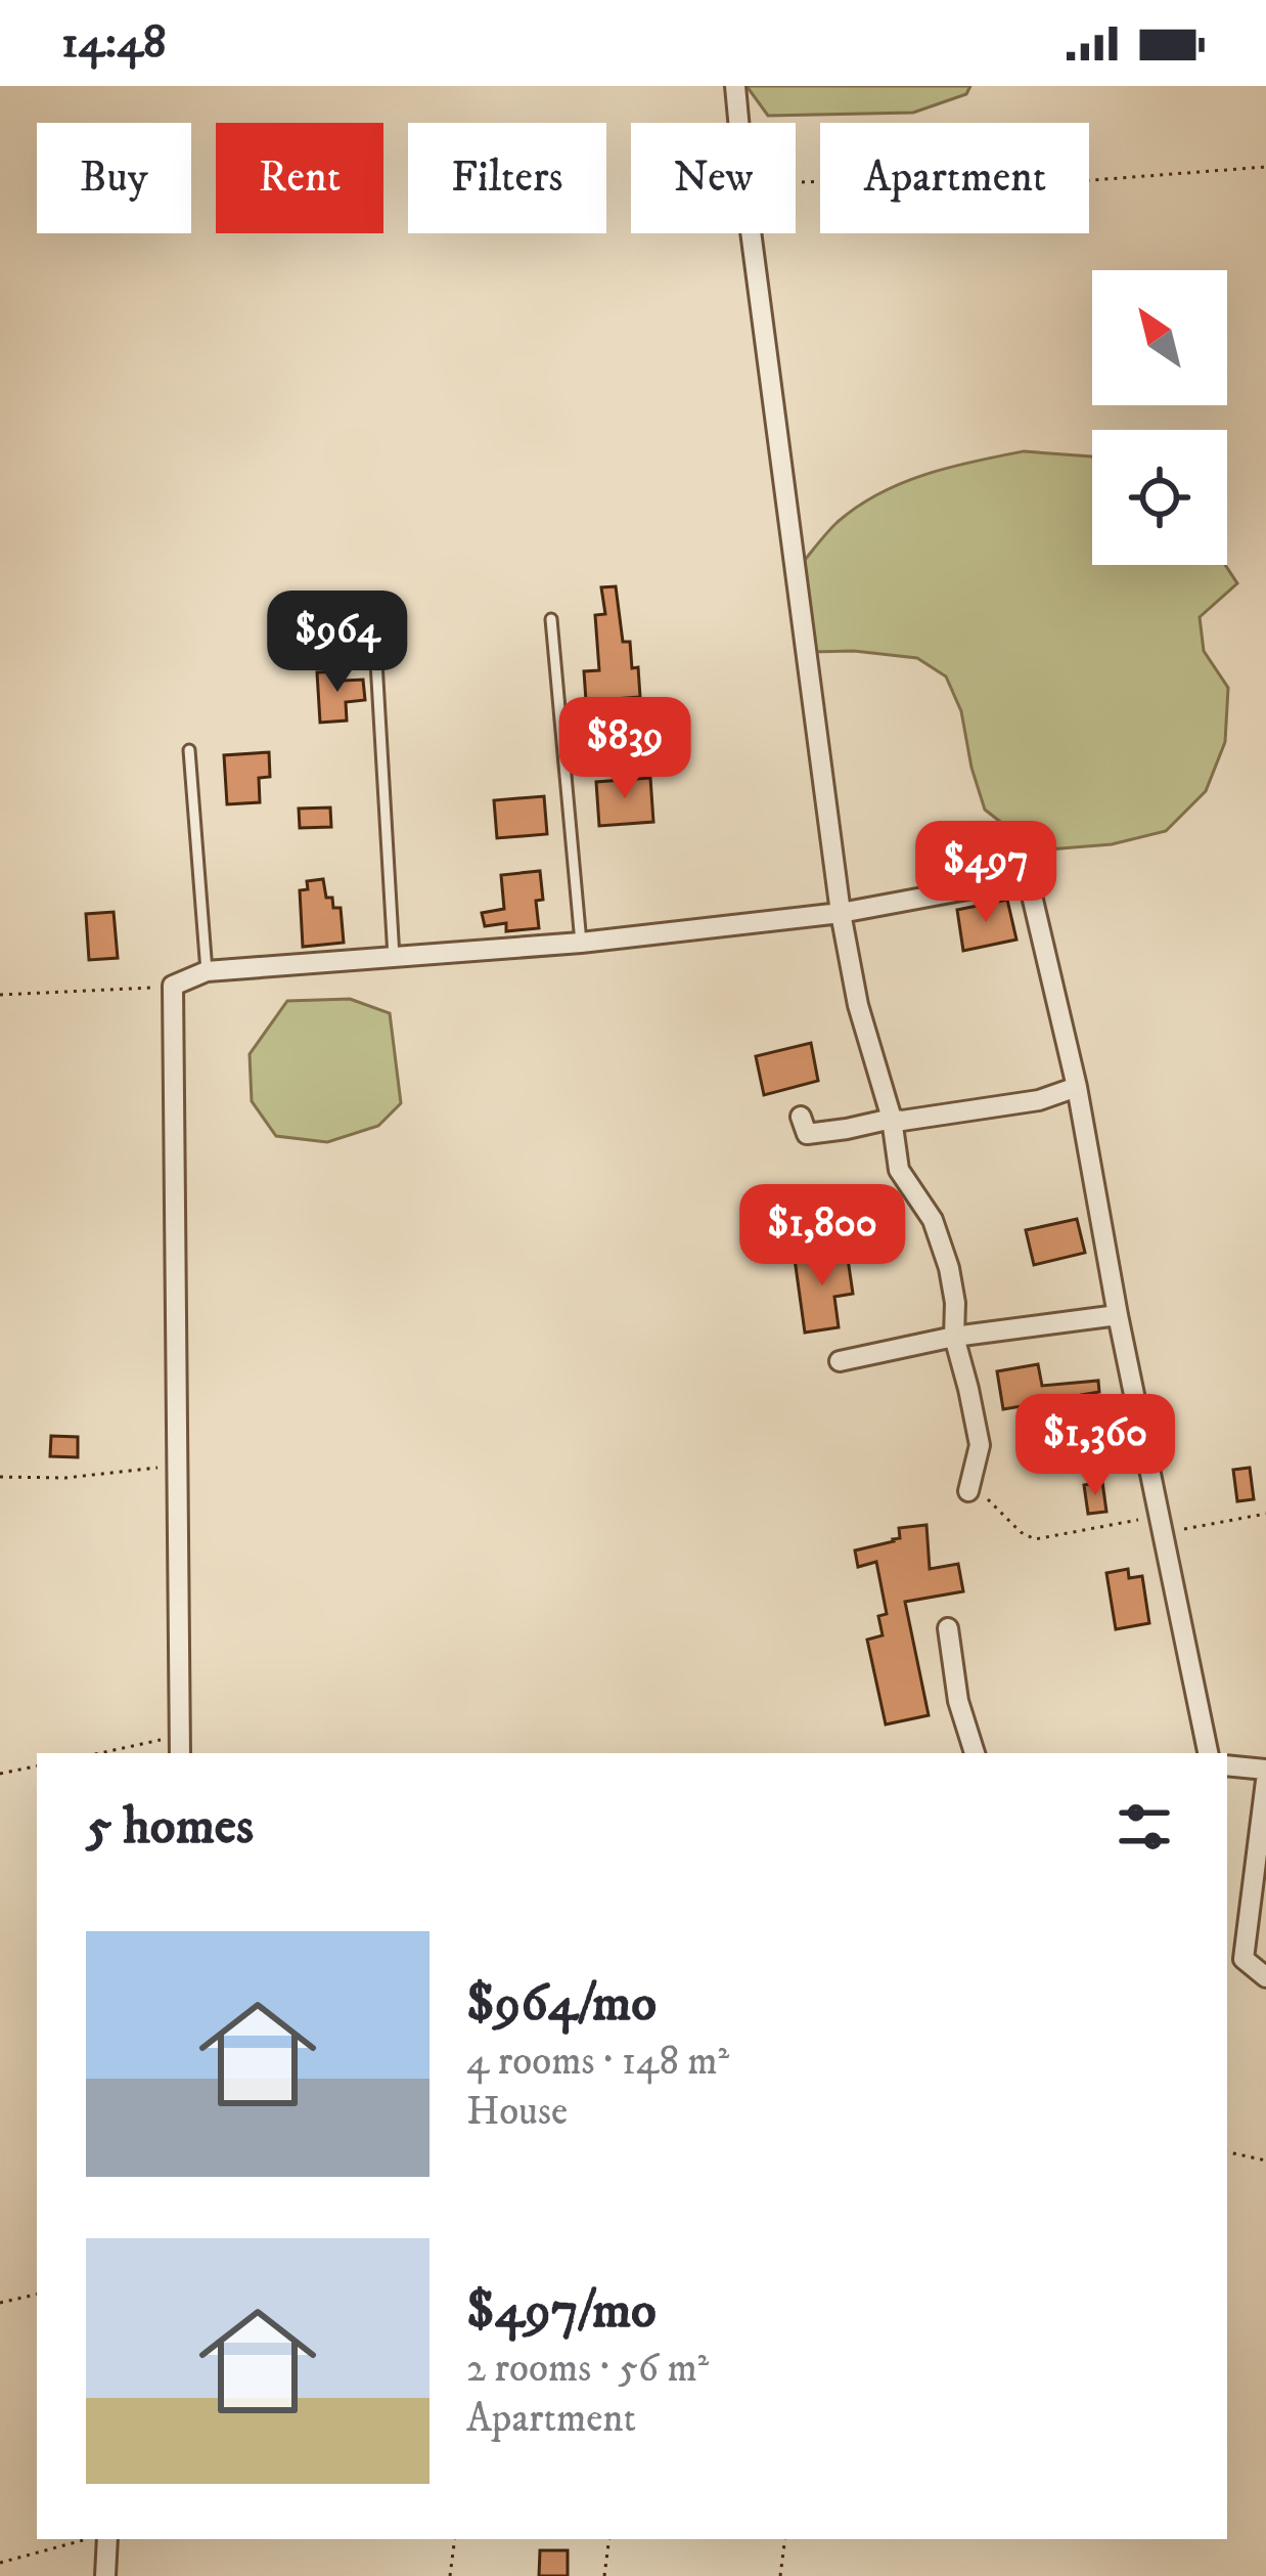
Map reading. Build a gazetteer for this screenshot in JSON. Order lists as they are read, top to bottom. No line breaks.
{"north":"top left","page":{"status":"14:48","chip":["Buy","Rent","Filters","New","Apartment"],"price":["$964","$839","$497","$1,800","$1,360"],"heading":"5 homes","list":[{"name":"$964/mo","note":"4 rooms · 148 m² · House"},{"name":"$497/mo","note":"2 rooms · 56 m² · Apartment"}]}}
